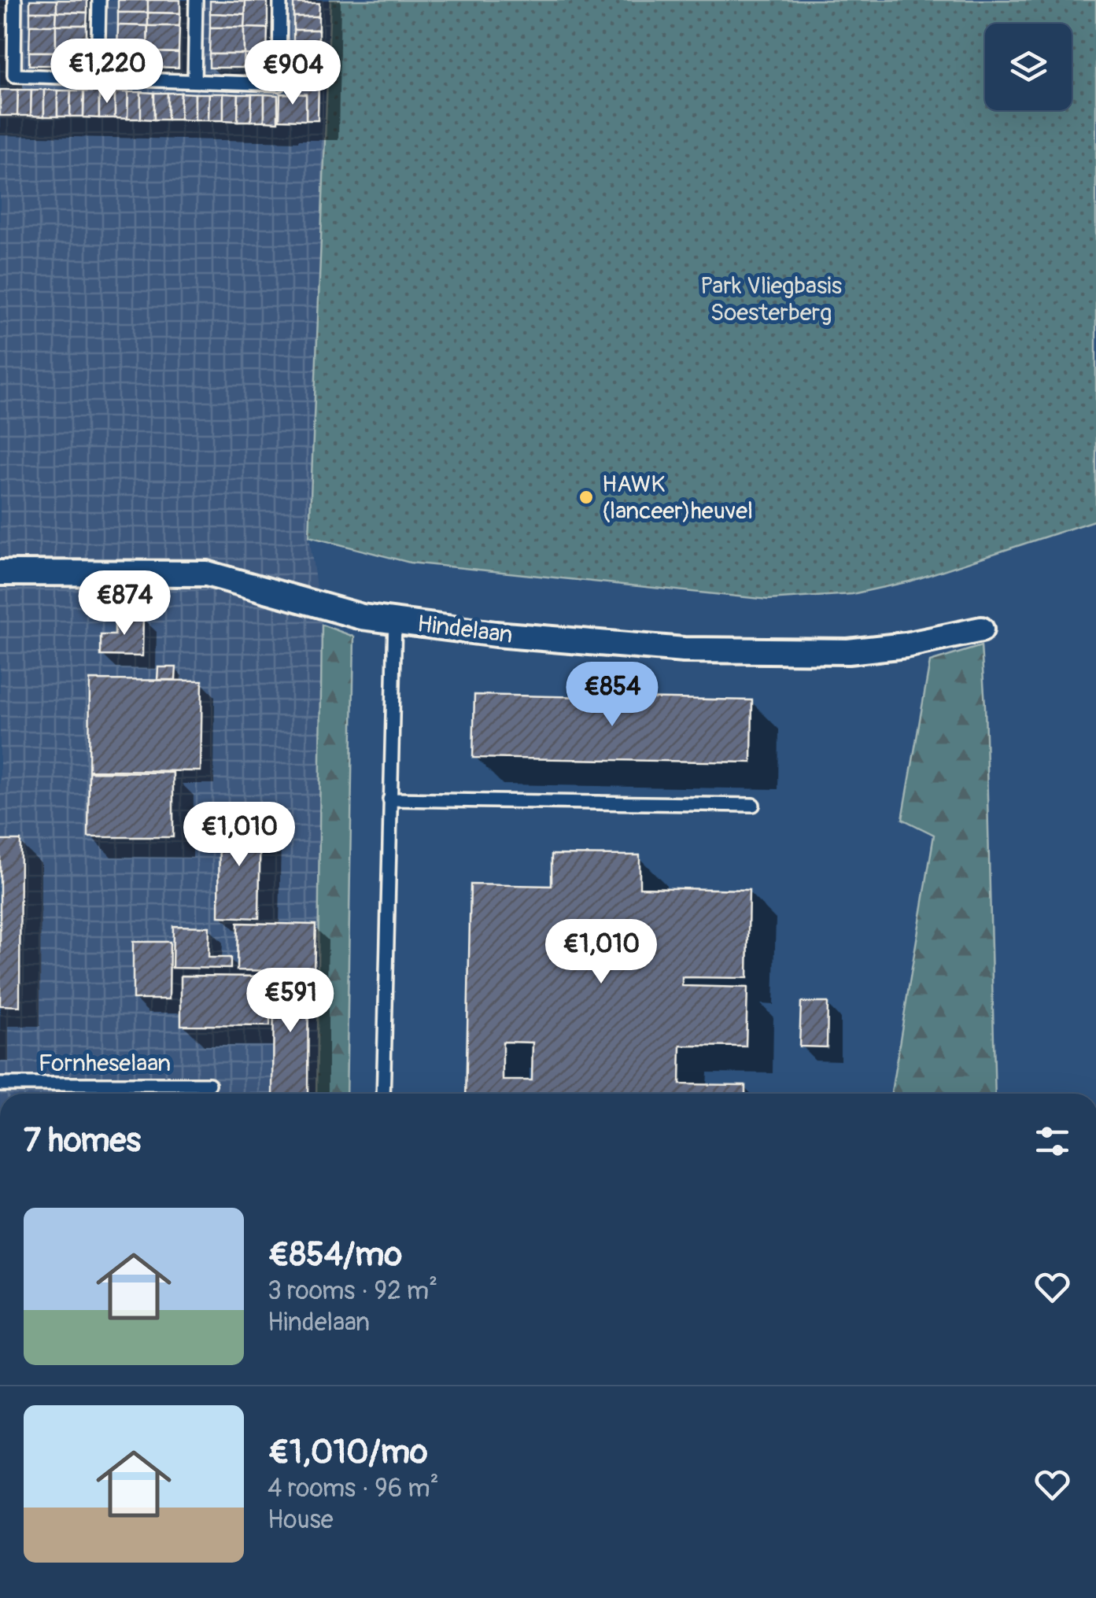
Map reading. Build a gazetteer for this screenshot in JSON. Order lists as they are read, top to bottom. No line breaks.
{"streets":{"street":["Hindelaan"],"lane":["Fornheselaan"]},"parks":["Park Vliegbasis Soesterberg"],"places":["HAWK (lanceer)heuvel"],"page":{"price":["€1,220","€904","€874","€854","€1,010","€1,010","€591"],"heading":"7 homes","list":[{"name":"€854/mo","note":"3 rooms · 92 m² · Hindelaan"},{"name":"€1,010/mo","note":"4 rooms · 96 m² · House"}]}}
